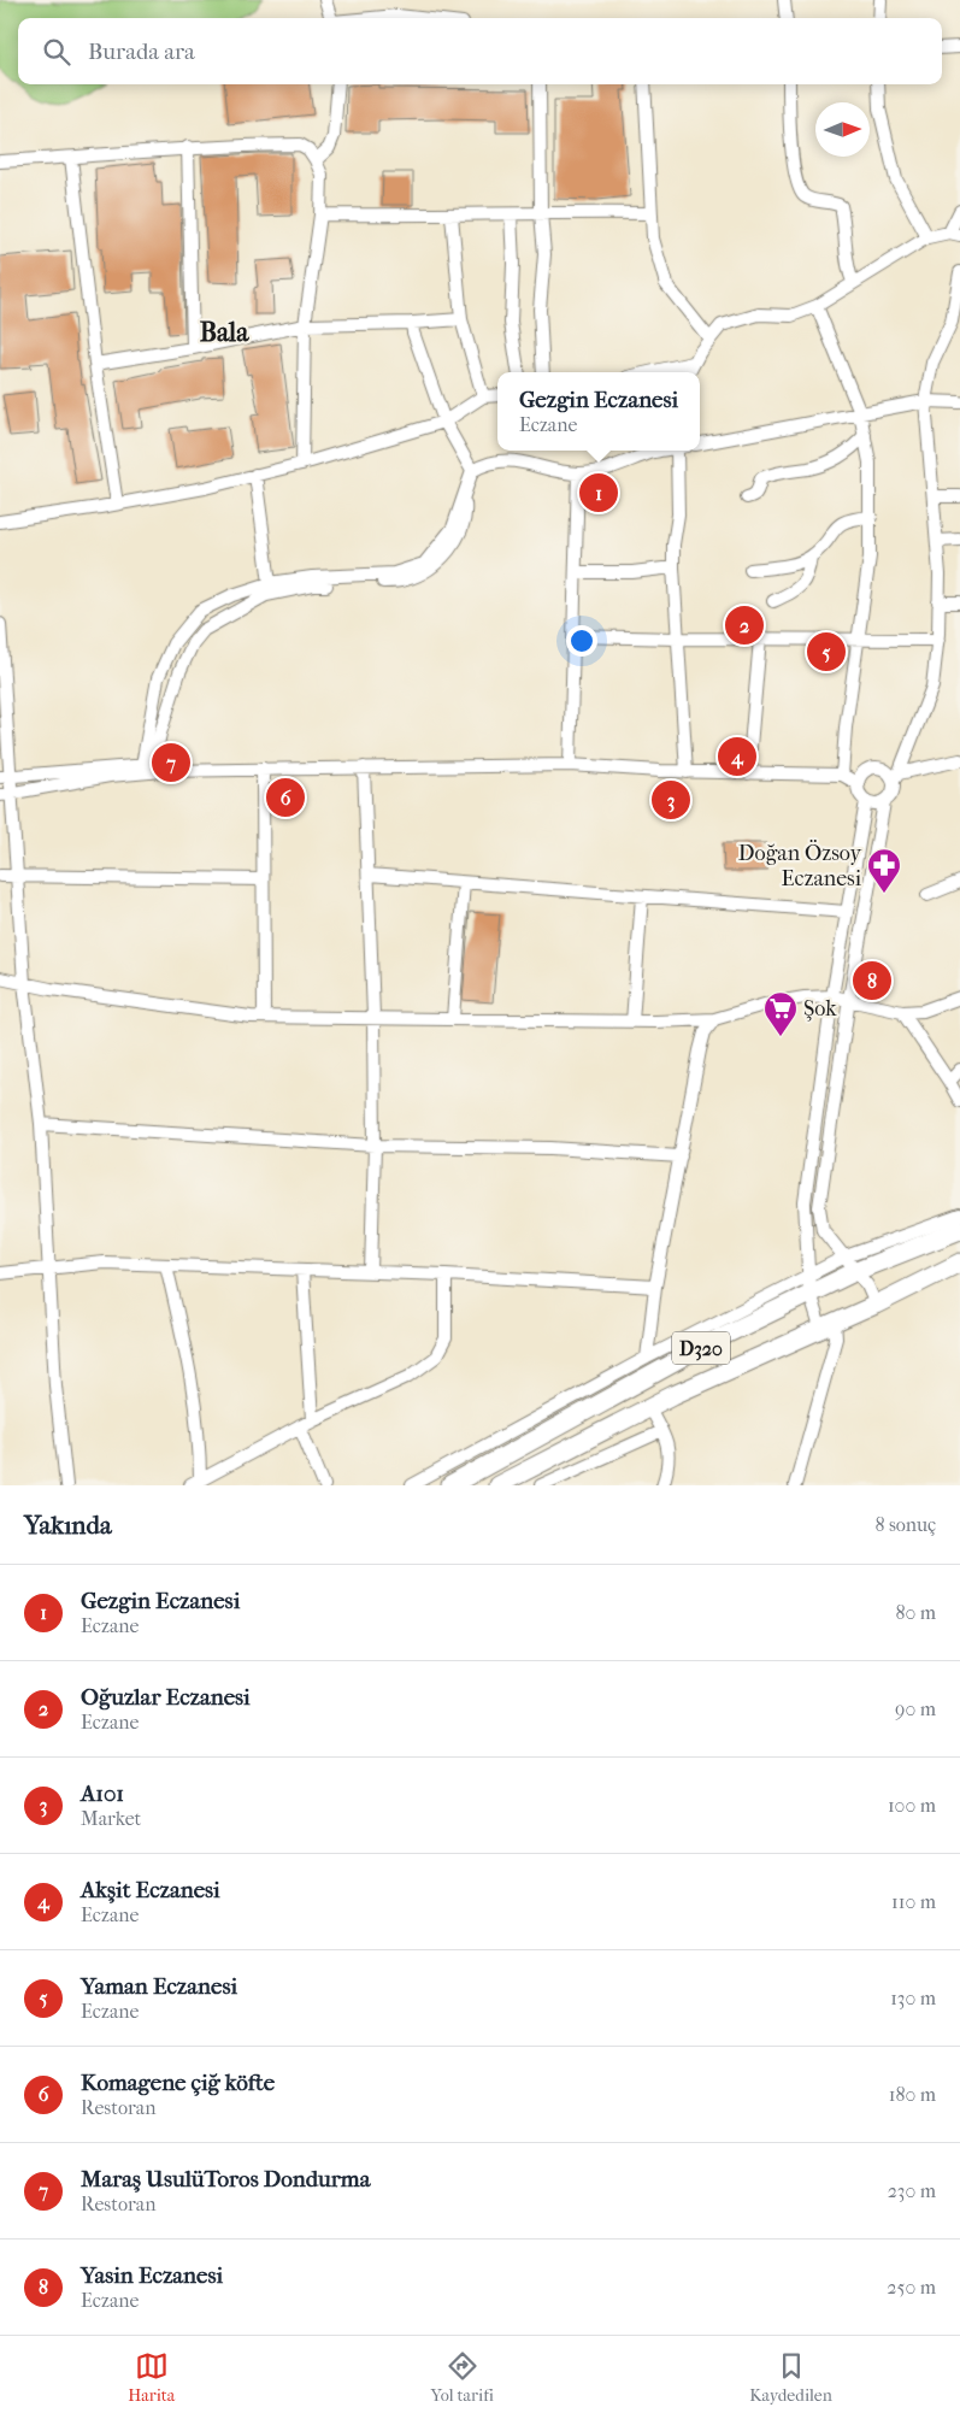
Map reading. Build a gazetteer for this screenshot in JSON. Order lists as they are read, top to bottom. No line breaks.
{"streets":{"highway":["D320"]},"districts":["Bala"],"places":{"pharmacy":["Doğan Özsoy Eczanesi"],"supermarket":["Şok"]},"north":"right","page":{"search":"Burada ara","popup":["Gezgin Eczanesi","Eczane"],"pins":["1","2","5","4","7","6","3","8"],"heading":["Yakında","8 sonuç"],"list":[{"mark":"1","name":"Gezgin Eczanesi","note":"Eczane","value":"80 m"},{"mark":"2","name":"Oğuzlar Eczanesi","note":"Eczane","value":"90 m"},{"mark":"3","name":"A101","note":"Market","value":"100 m"},{"mark":"4","name":"Akşit Eczanesi","note":"Eczane","value":"110 m"},{"mark":"5","name":"Yaman Eczanesi","note":"Eczane","value":"130 m"},{"mark":"6","name":"Komagene çiğ köfte","note":"Restoran","value":"180 m"},{"mark":"7","name":"Maraş UsulüToros Dondurma","note":"Restoran","value":"230 m"},{"mark":"8","name":"Yasin Eczanesi","note":"Eczane","value":"250 m"}],"nav":["Harita","Yol tarifi","Kaydedilen"]}}
